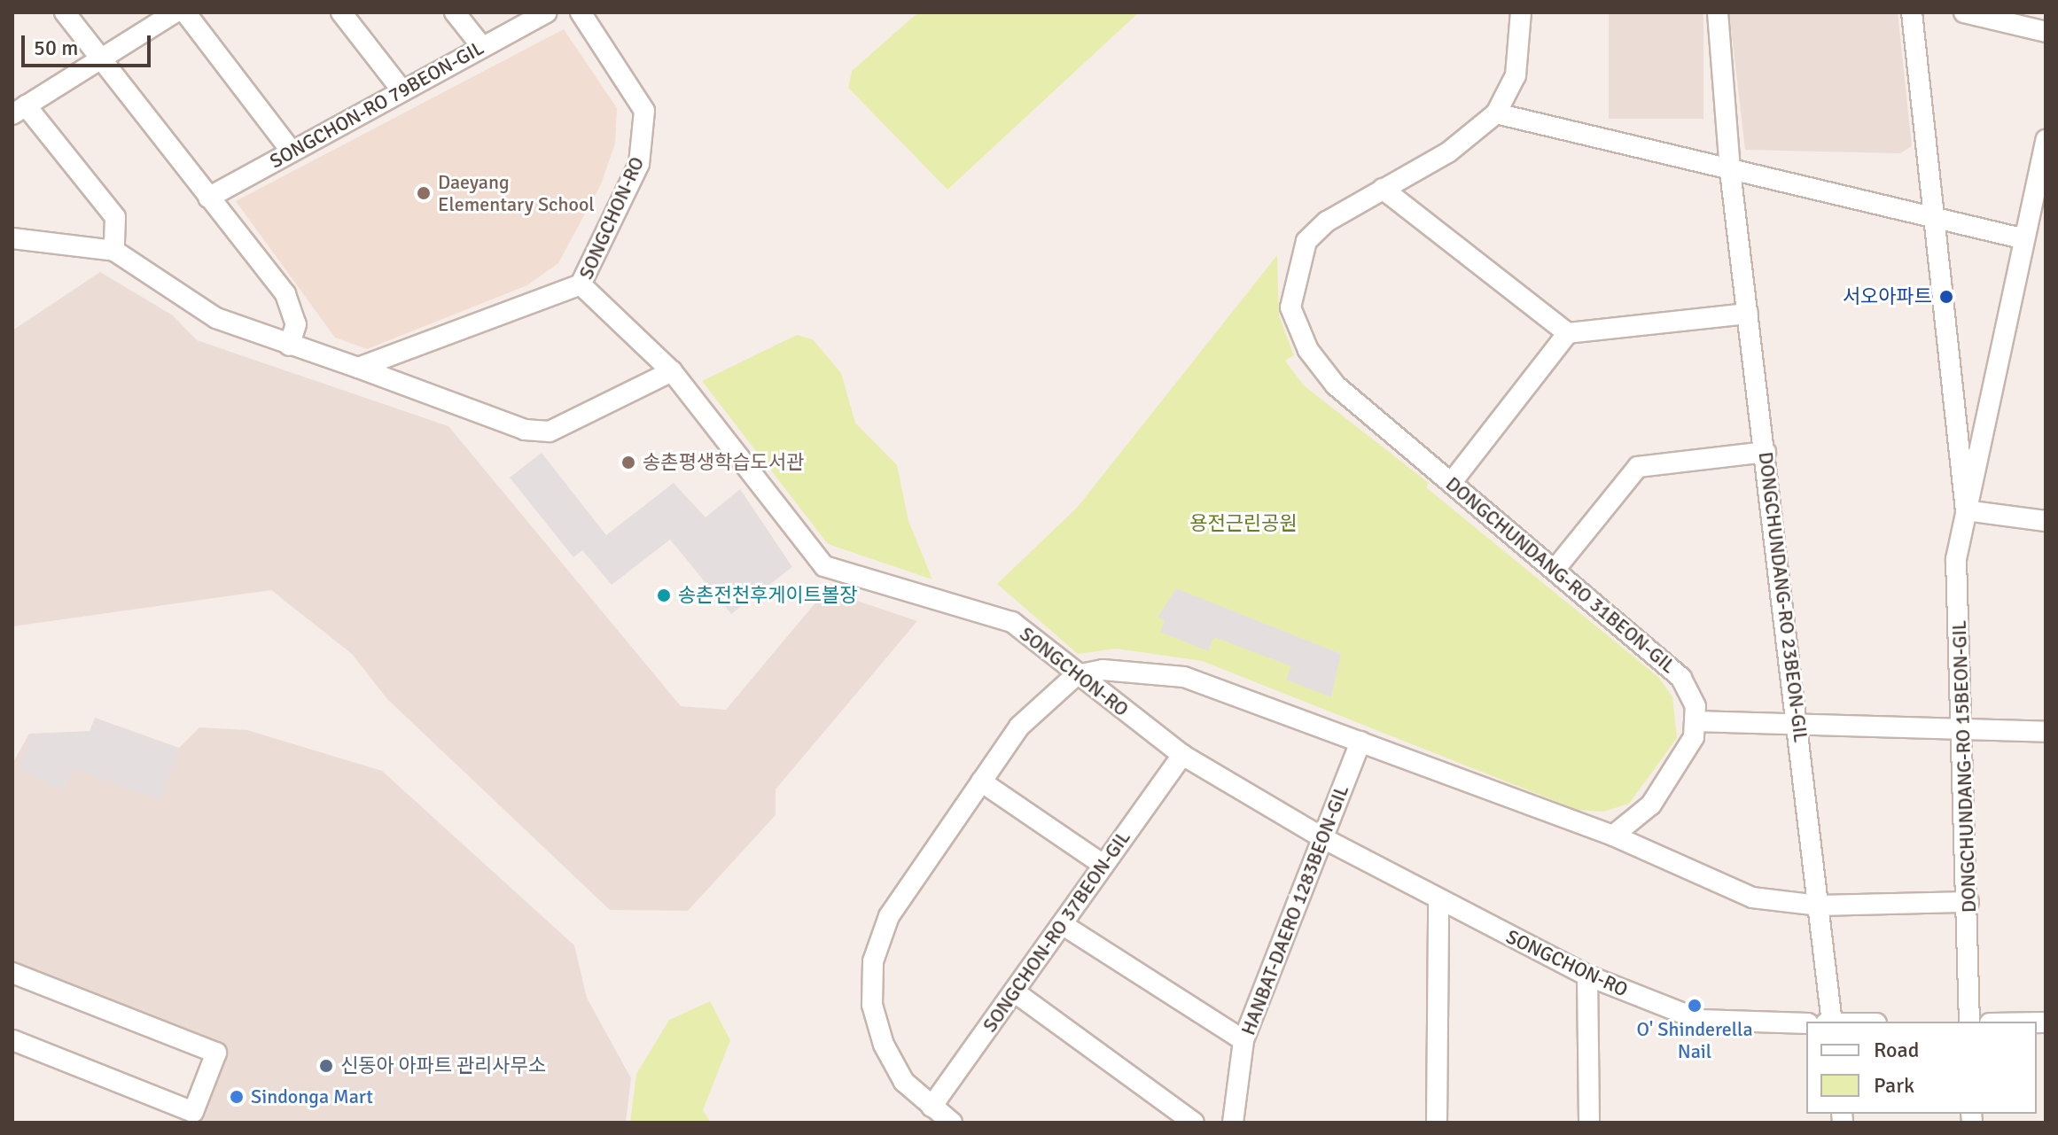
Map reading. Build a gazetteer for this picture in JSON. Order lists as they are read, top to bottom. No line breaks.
{"streets":{"street":["SONGCHON-RO 79BEON-GIL","SONGCHON-RO","DONGCHUNDANG-RO 31BEON-GIL","DONGCHUNDANG-RO 23BEON-GIL","DONGCHUNDANG-RO 15BEON-GIL","HANBAT-DAERO 1283BEON-GIL","SONGCHON-RO 37BEON-GIL"]},"crossings":[["SONGCHON-RO","HANBAT-DAERO 1283BEON-GIL"],["SONGCHON-RO","SONGCHON-RO 37BEON-GIL"]],"parks":["용전근린공원"],"places":["Daeyang Elementary School","서오아파트","송촌평생학습도서관","송촌전천후게이트볼장","O' Shinderella Nail","신동아 아파트 관리사무소","Sindonga Mart"],"legend":["Road","Park"],"scale_bar":"50 m"}
